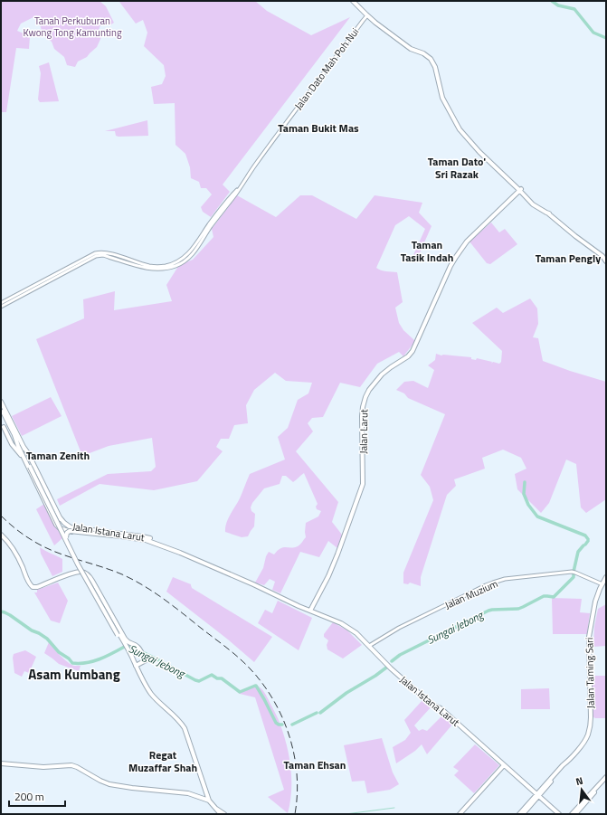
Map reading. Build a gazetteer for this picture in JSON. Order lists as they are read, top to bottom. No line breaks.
{"streets":{"main road":["Jalan Larut","Jalan Istana Larut","Jalan Taming Sari"],"street":["Jalan Dato Mah Poh Nui","Jalan Muzium"]},"crossings":[["Jalan Larut","Jalan Istana Larut"],["Jalan Istana Larut","Jalan Muzium"],["Jalan Istana Larut","Jalan Taming Sari"],["Jalan Muzium","Jalan Taming Sari"]],"districts":["Taman Bukit Mas","Taman Dato' Sri Razak","Taman Tasik Indah","Taman Pengly","Taman Zenith","Asam Kumbang","Regat Muzaffar Shah","Taman Ehsan"],"water":["Sungai Jebong"],"parks":["Tanah Perkuburan Kwong Tong Kamunting"],"scale_bar":"200 m","north":"top"}
